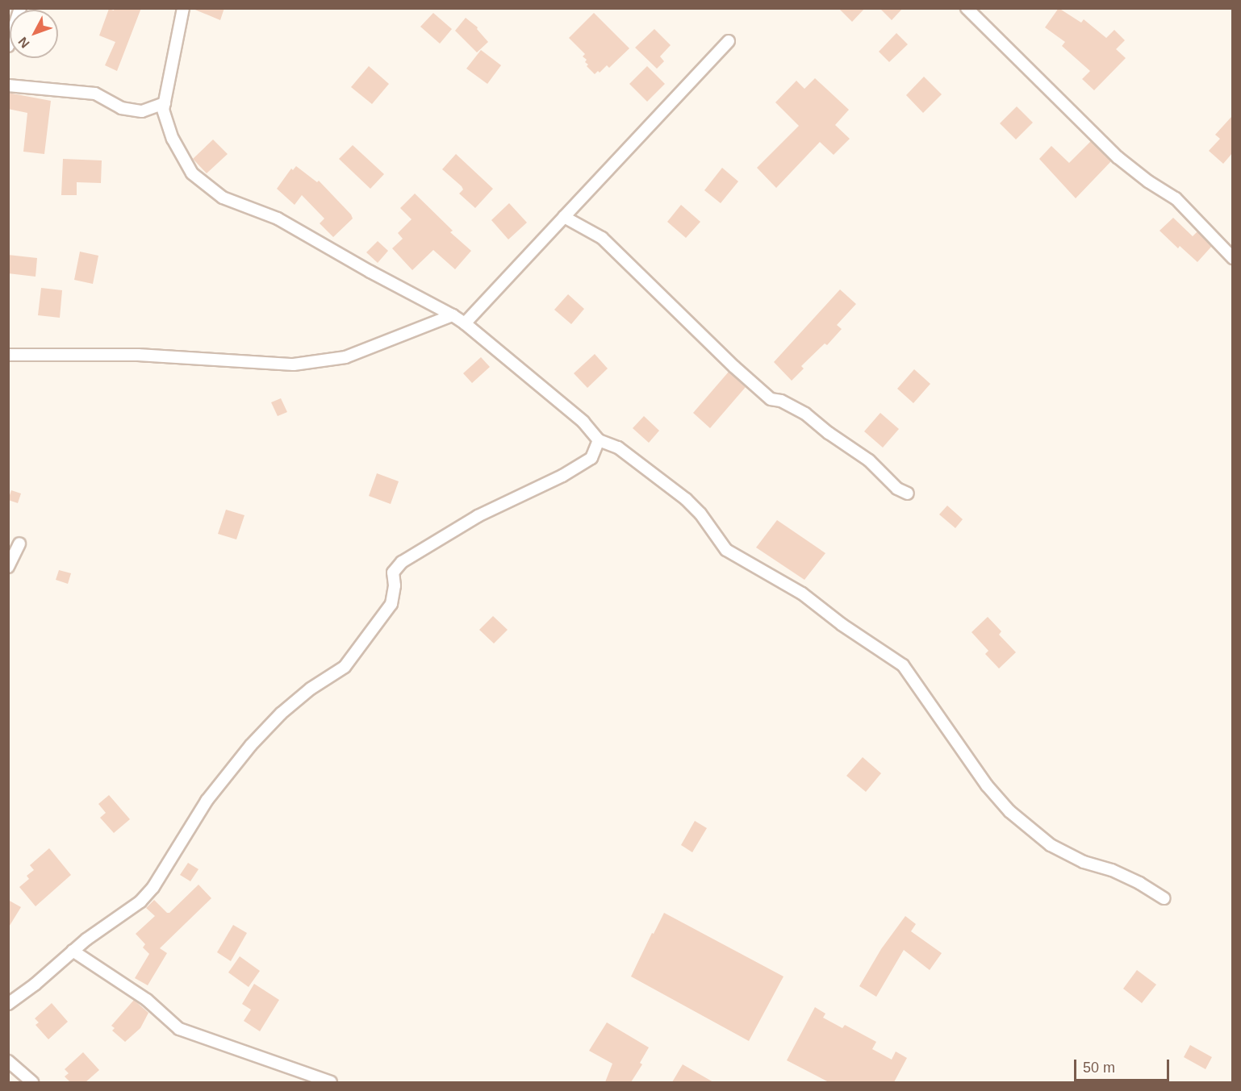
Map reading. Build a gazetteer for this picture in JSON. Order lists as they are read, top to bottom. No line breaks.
{"scale_bar":"50 m","north":"bottom left"}
